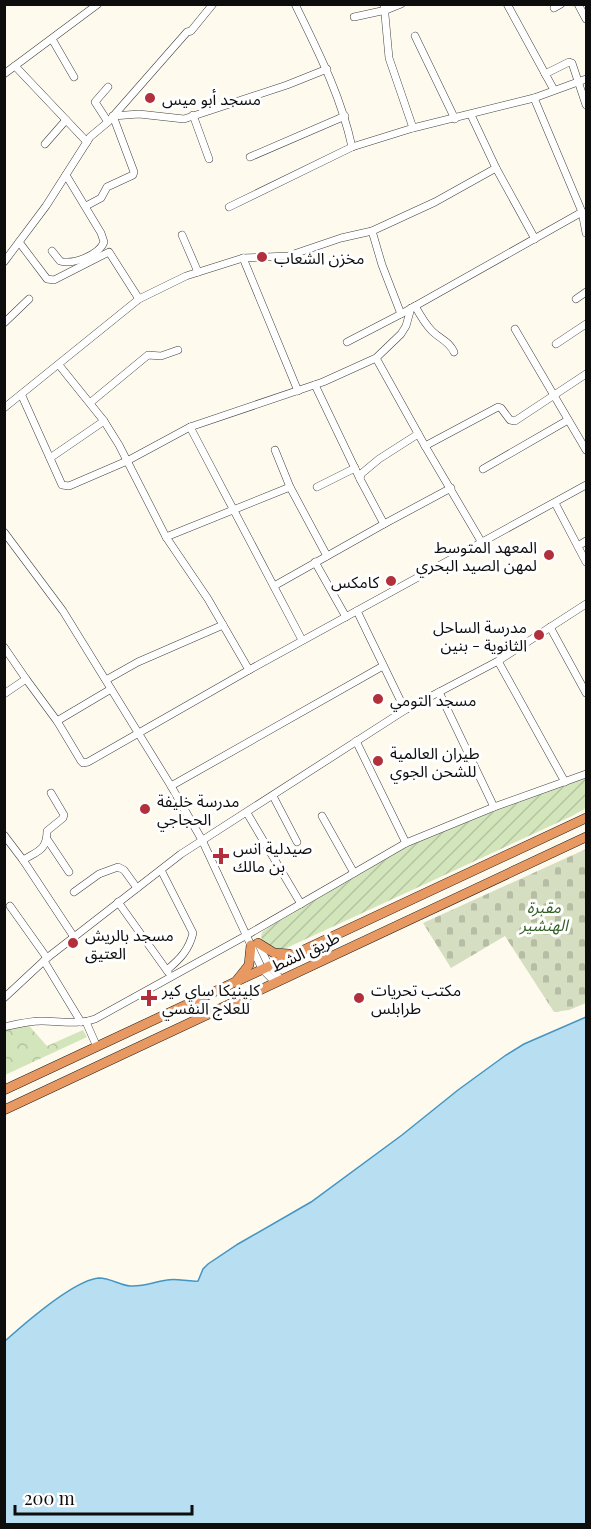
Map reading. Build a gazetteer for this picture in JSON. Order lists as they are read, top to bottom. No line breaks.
{"streets":{"highway":["طريق الشط"]},"parks":["مقبرة الهنشير"],"places":{"other":["مسجد أبو ميس","مخزن الشعاب","المعهد المتوسط لمهن الصيد البحري","كامكس","مدرسة الساحل الثانوية - بنين","مسجد التومي","طيران العالمية للشحن الجوي","مدرسة خليفة الحجاجي","مسجد بالريش العتيق","مكتب تحريات طرابلس"],"health":["صيدلية انس بن مالك","كلينيكا ساي كير للعلاج النفسي"]},"scale_bar":"200 m"}
